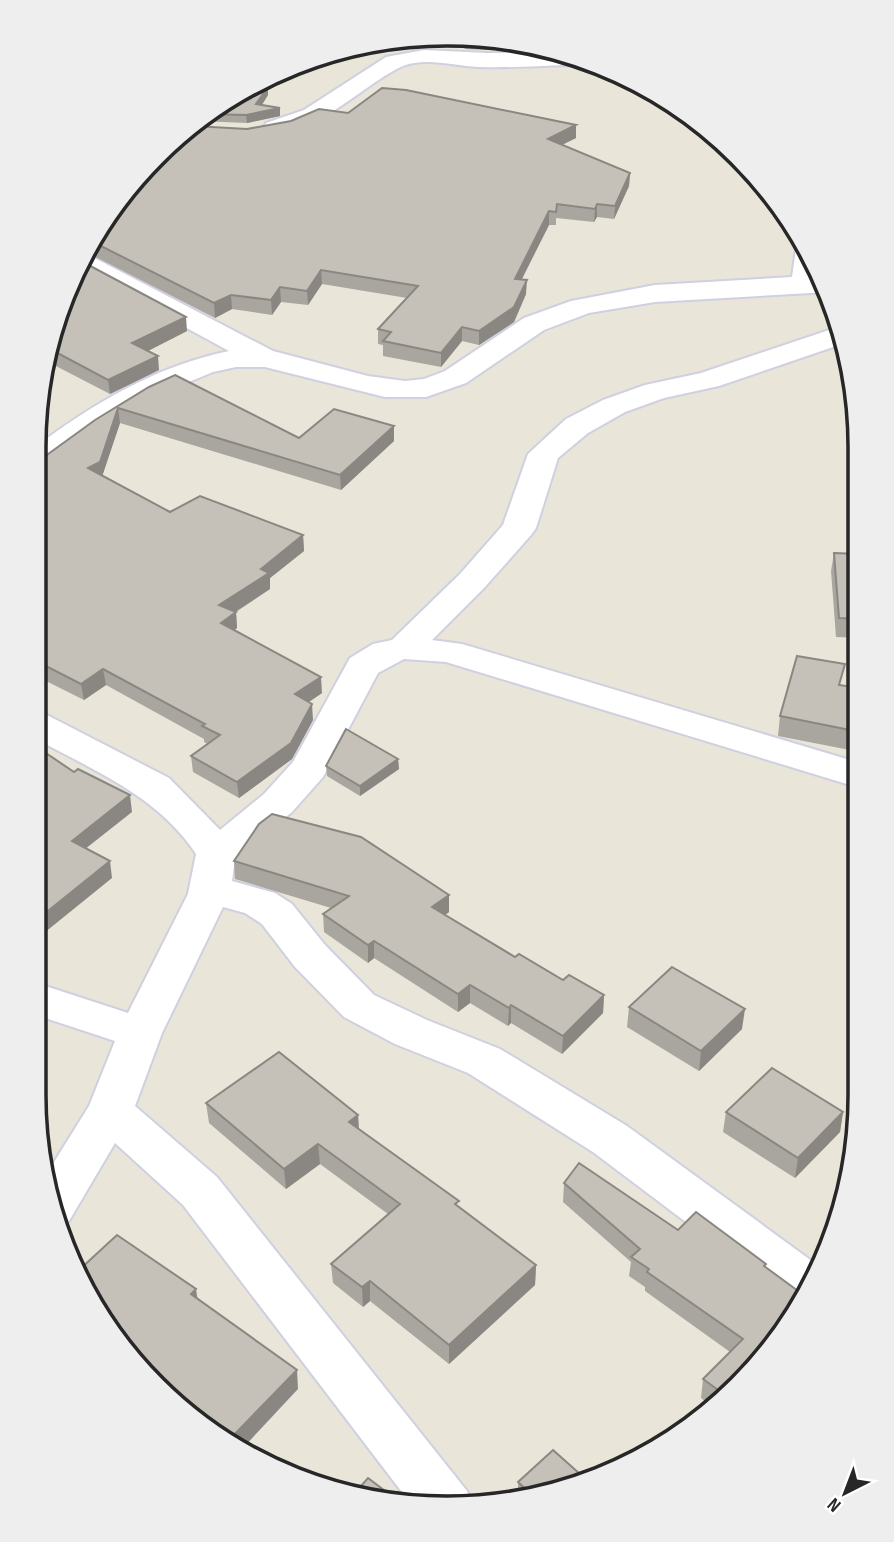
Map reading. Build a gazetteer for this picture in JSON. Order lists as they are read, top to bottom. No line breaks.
{"north":"bottom left"}
